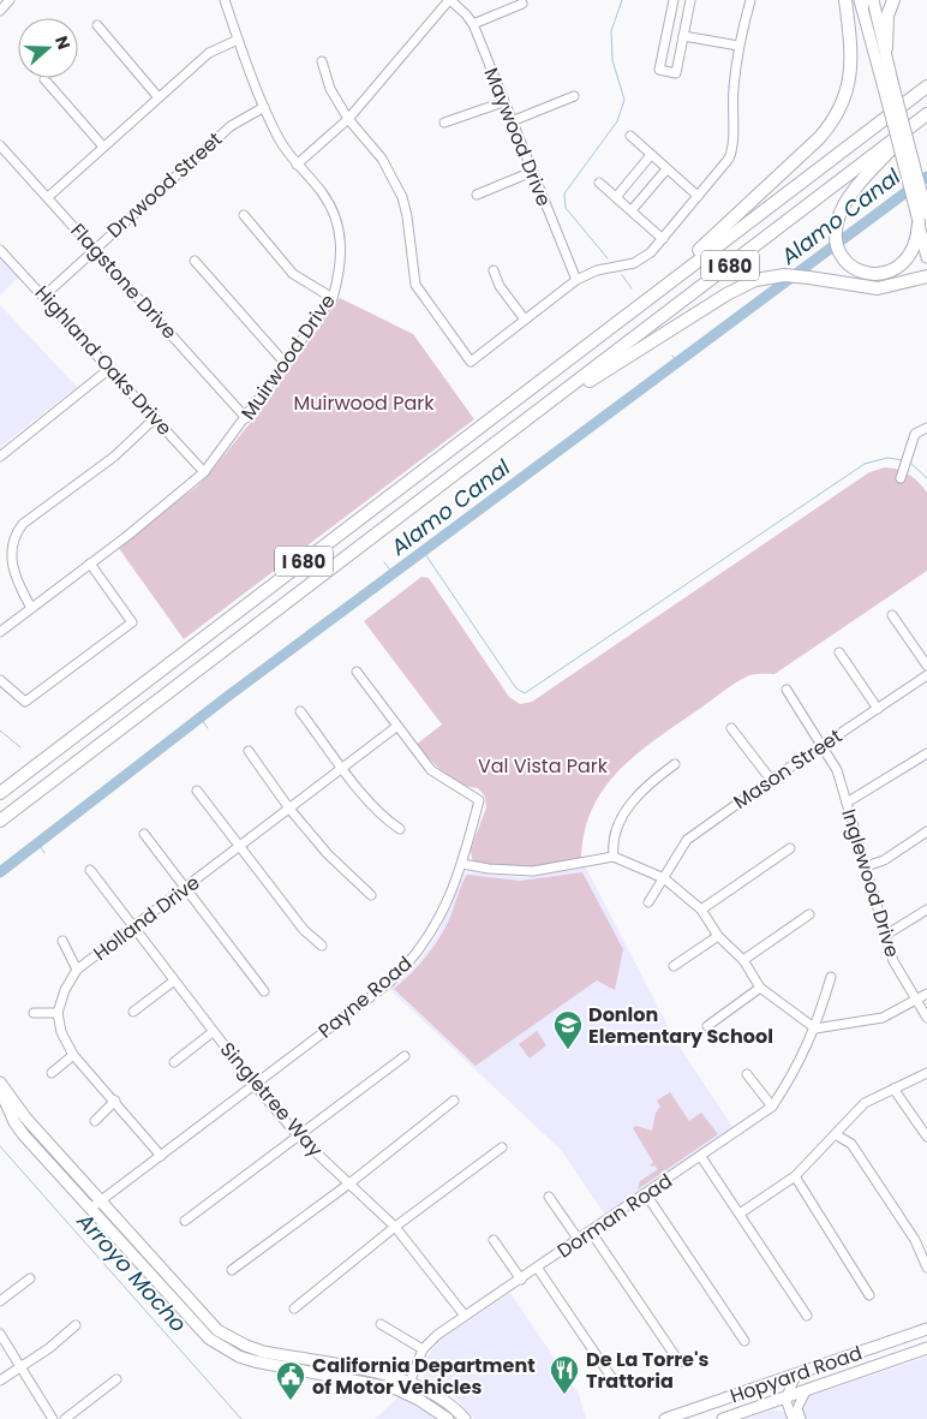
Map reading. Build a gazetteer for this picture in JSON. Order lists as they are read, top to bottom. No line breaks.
{"streets":{"highway":["I 680"],"main road":["Hopyard Road"],"street":["Maywood Drive","Drywood Street","Flagstone Drive","Muirwood Drive","Highland Oaks Drive","Mason Street","Inglewood Drive","Holland Drive","Payne Road","Singletree Way","Dorman Road"]},"crossings":[["Drywood Street","Flagstone Drive"],["Drywood Street","Muirwood Drive"],["Drywood Street","Highland Oaks Drive"],["Flagstone Drive","Muirwood Drive"],["Muirwood Drive","Highland Oaks Drive"],["Mason Street","Inglewood Drive"],["Holland Drive","Payne Road"],["Holland Drive","Singletree Way"],["Payne Road","Singletree Way"],["Singletree Way","Dorman Road"]],"water":["Alamo Canal","Arroyo Mocho"],"parks":["Muirwood Park","Val Vista Park"],"places":{"school or university":["Donlon Elementary School"],"restaurant":["De La Torre's Trattoria"],"public building":["California Department of Motor Vehicles"]},"north":"right"}
